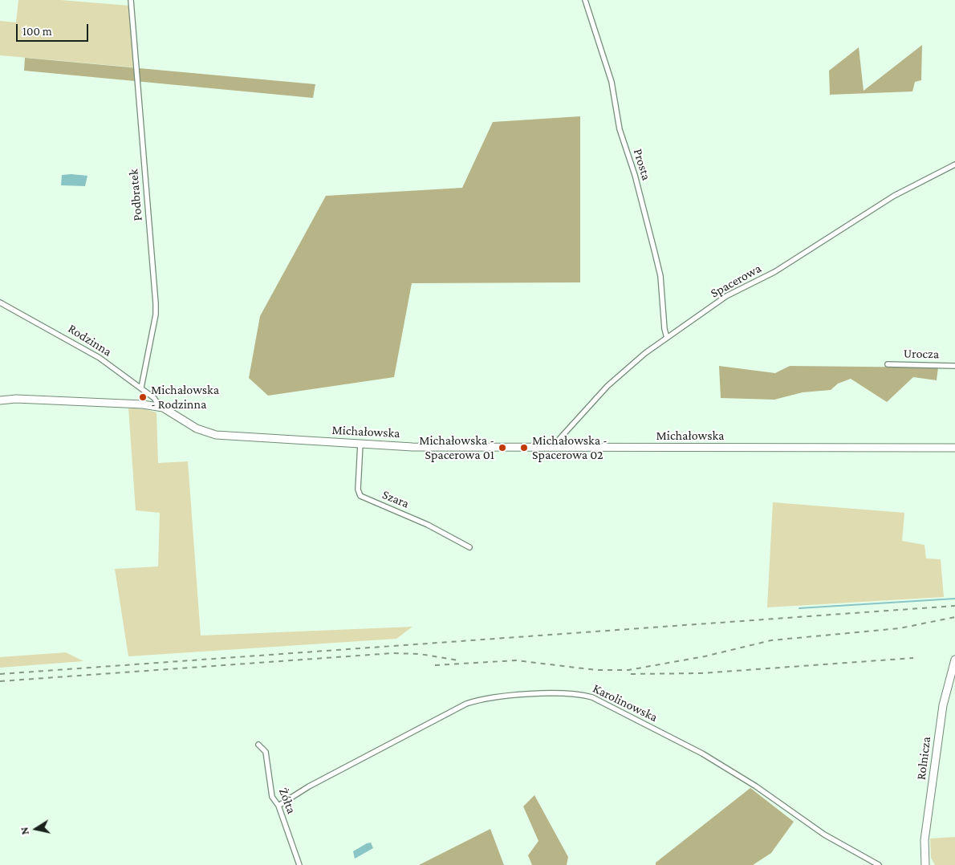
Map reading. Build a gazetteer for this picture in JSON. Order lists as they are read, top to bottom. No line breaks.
{"streets":{"street":["Prosta","Podbratek","Spacerowa","Rodzinna","Urocza","Michałowska","Szara","Karolinowska","Rolnicza","Żółta"]},"crossings":[["Prosta","Spacerowa"],["Podbratek","Rodzinna"],["Spacerowa","Michałowska"],["Rodzinna","Michałowska"],["Michałowska","Szara"],["Karolinowska","Żółta"]],"places":["Michałowska - Rodzinna","Michałowska - Spacerowa 01","Michałowska - Spacerowa 02"],"scale_bar":"100 m","north":"left"}
